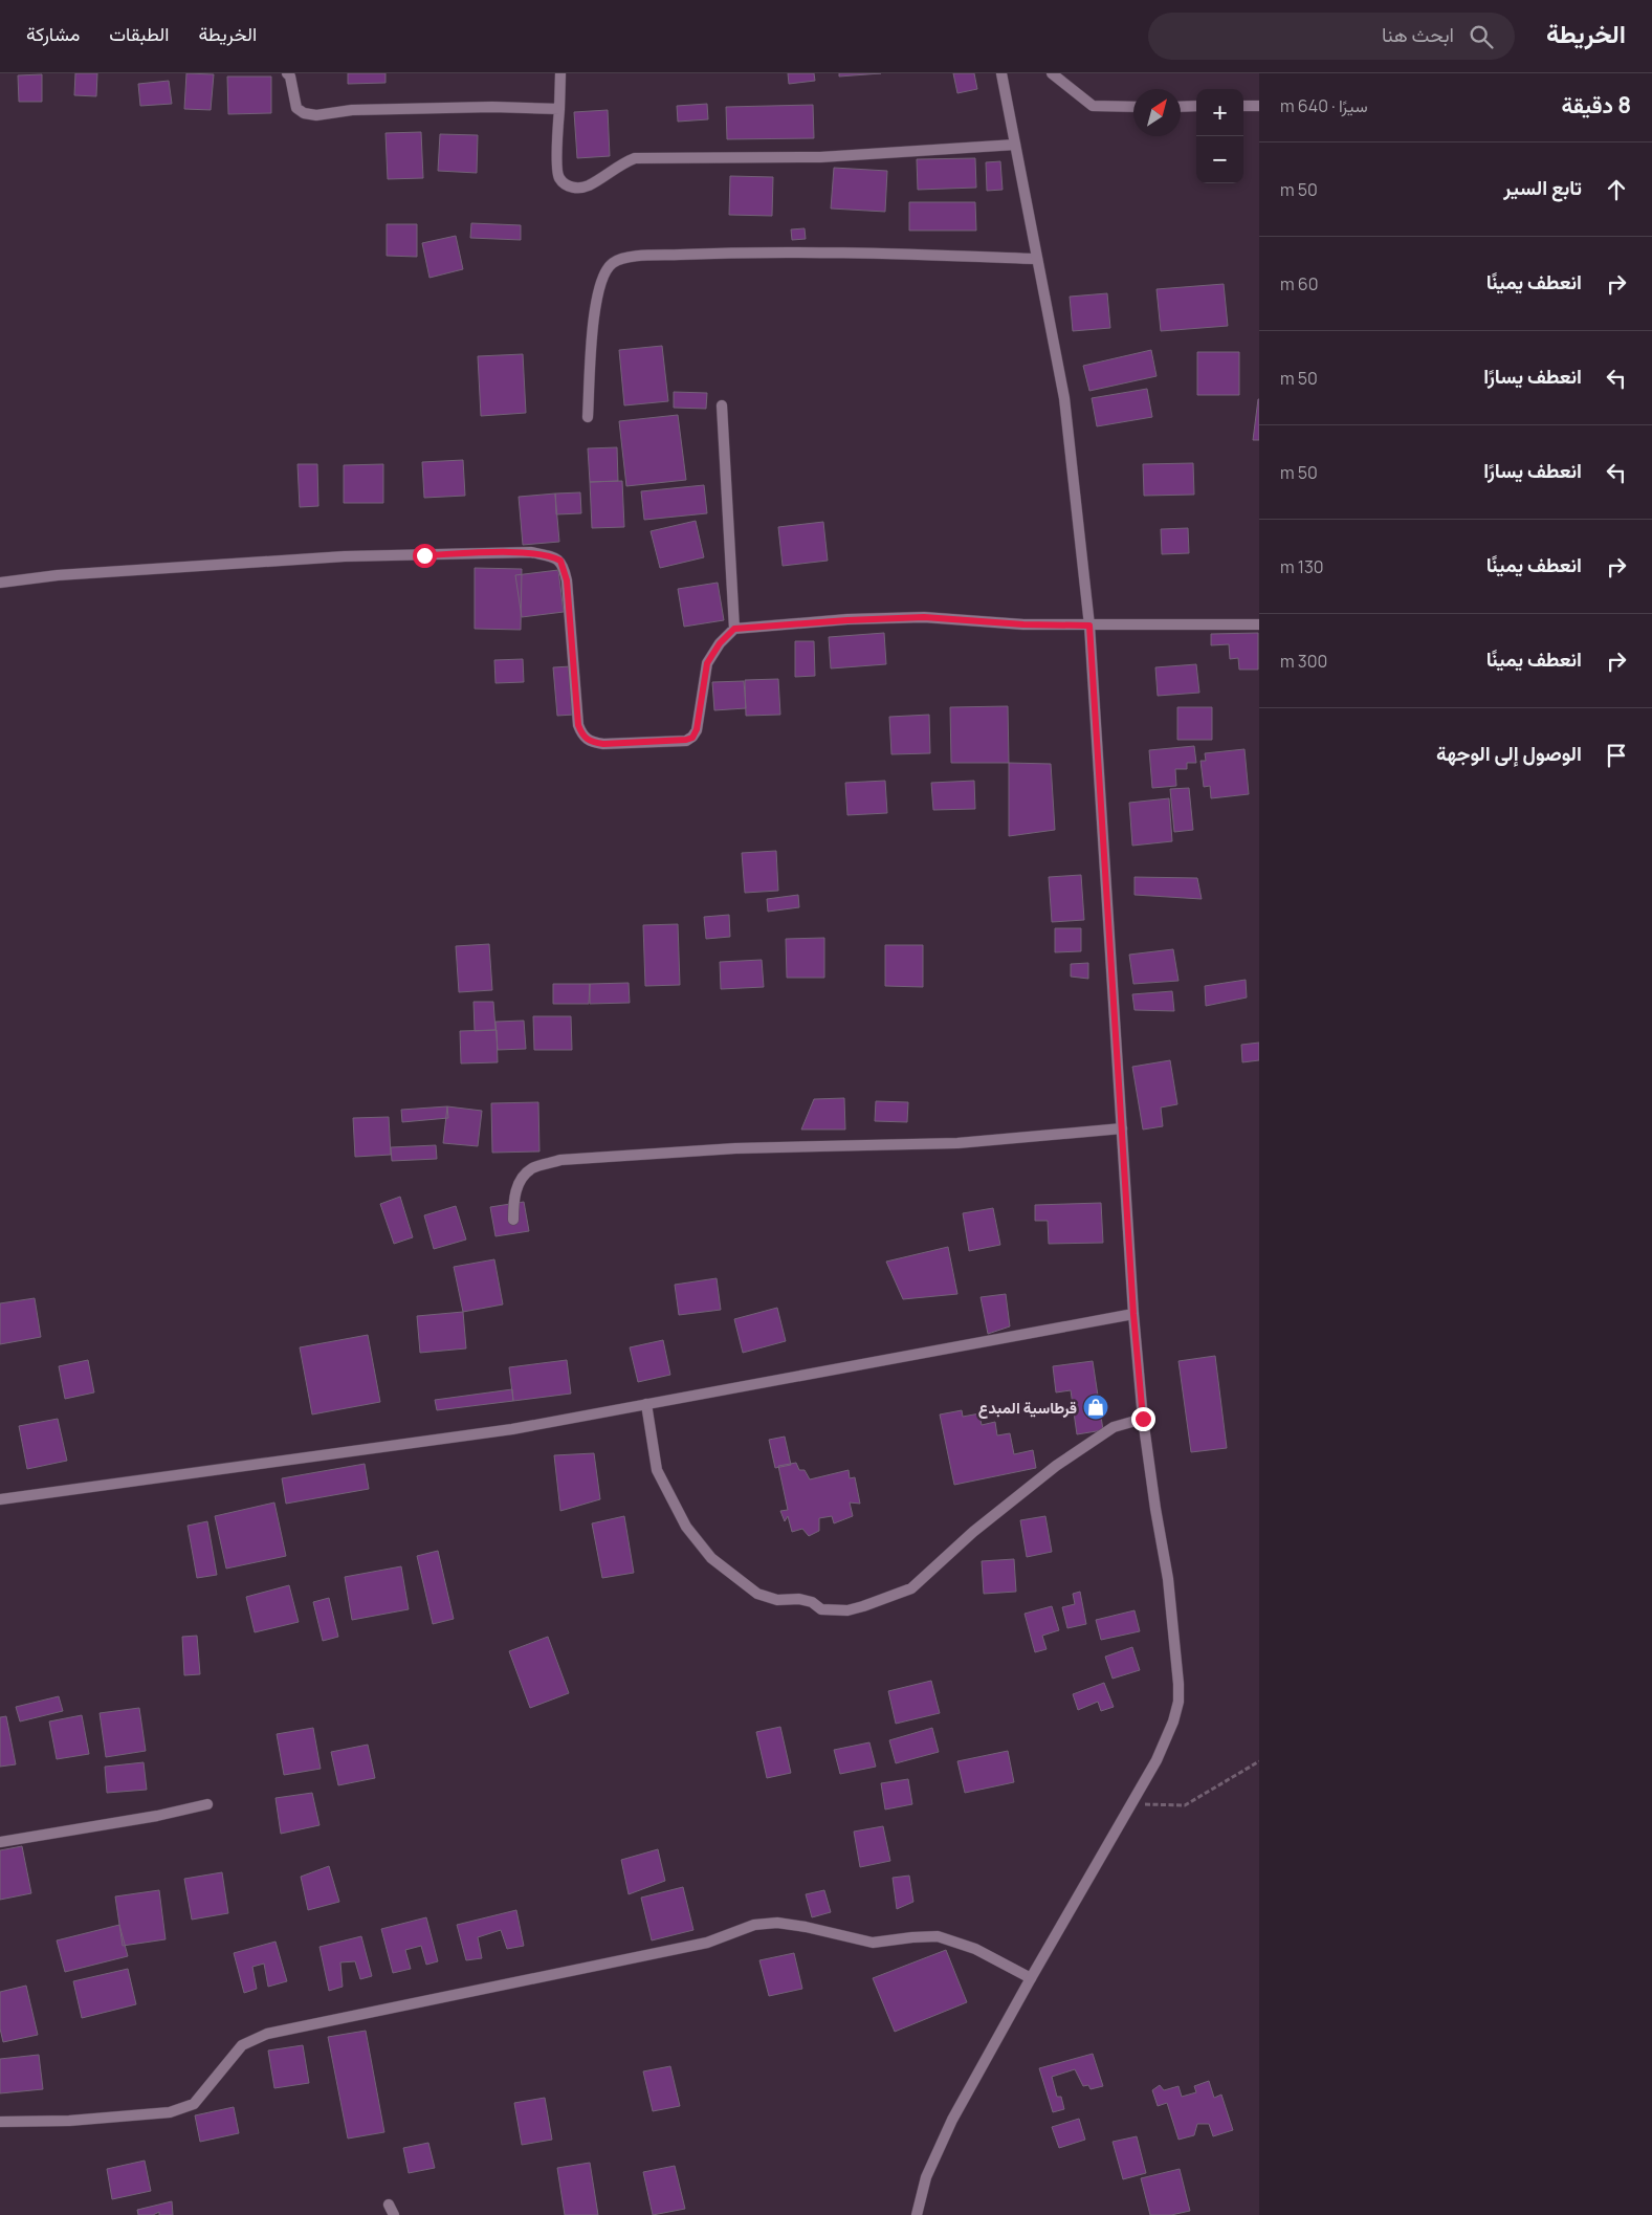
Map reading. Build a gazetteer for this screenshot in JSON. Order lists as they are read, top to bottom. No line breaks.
{"places":{"shop":["قرطاسية المبدع"]},"north":"top right","page":{"header":"الخريطة","search":"ابحث هنا","nav":["الخريطة","الطبقات","مشاركة"],"heading":["8 دقيقة","سيرًا · 640 m"],"map_buttons":["+","−"],"list":[["تابع السير","50 m"],["انعطف يمينًا","60 m"],["انعطف يسارًا","50 m"],["انعطف يسارًا","50 m"],["انعطف يمينًا","130 m"],["انعطف يمينًا","300 m"],"الوصول إلى الوجهة"]}}
